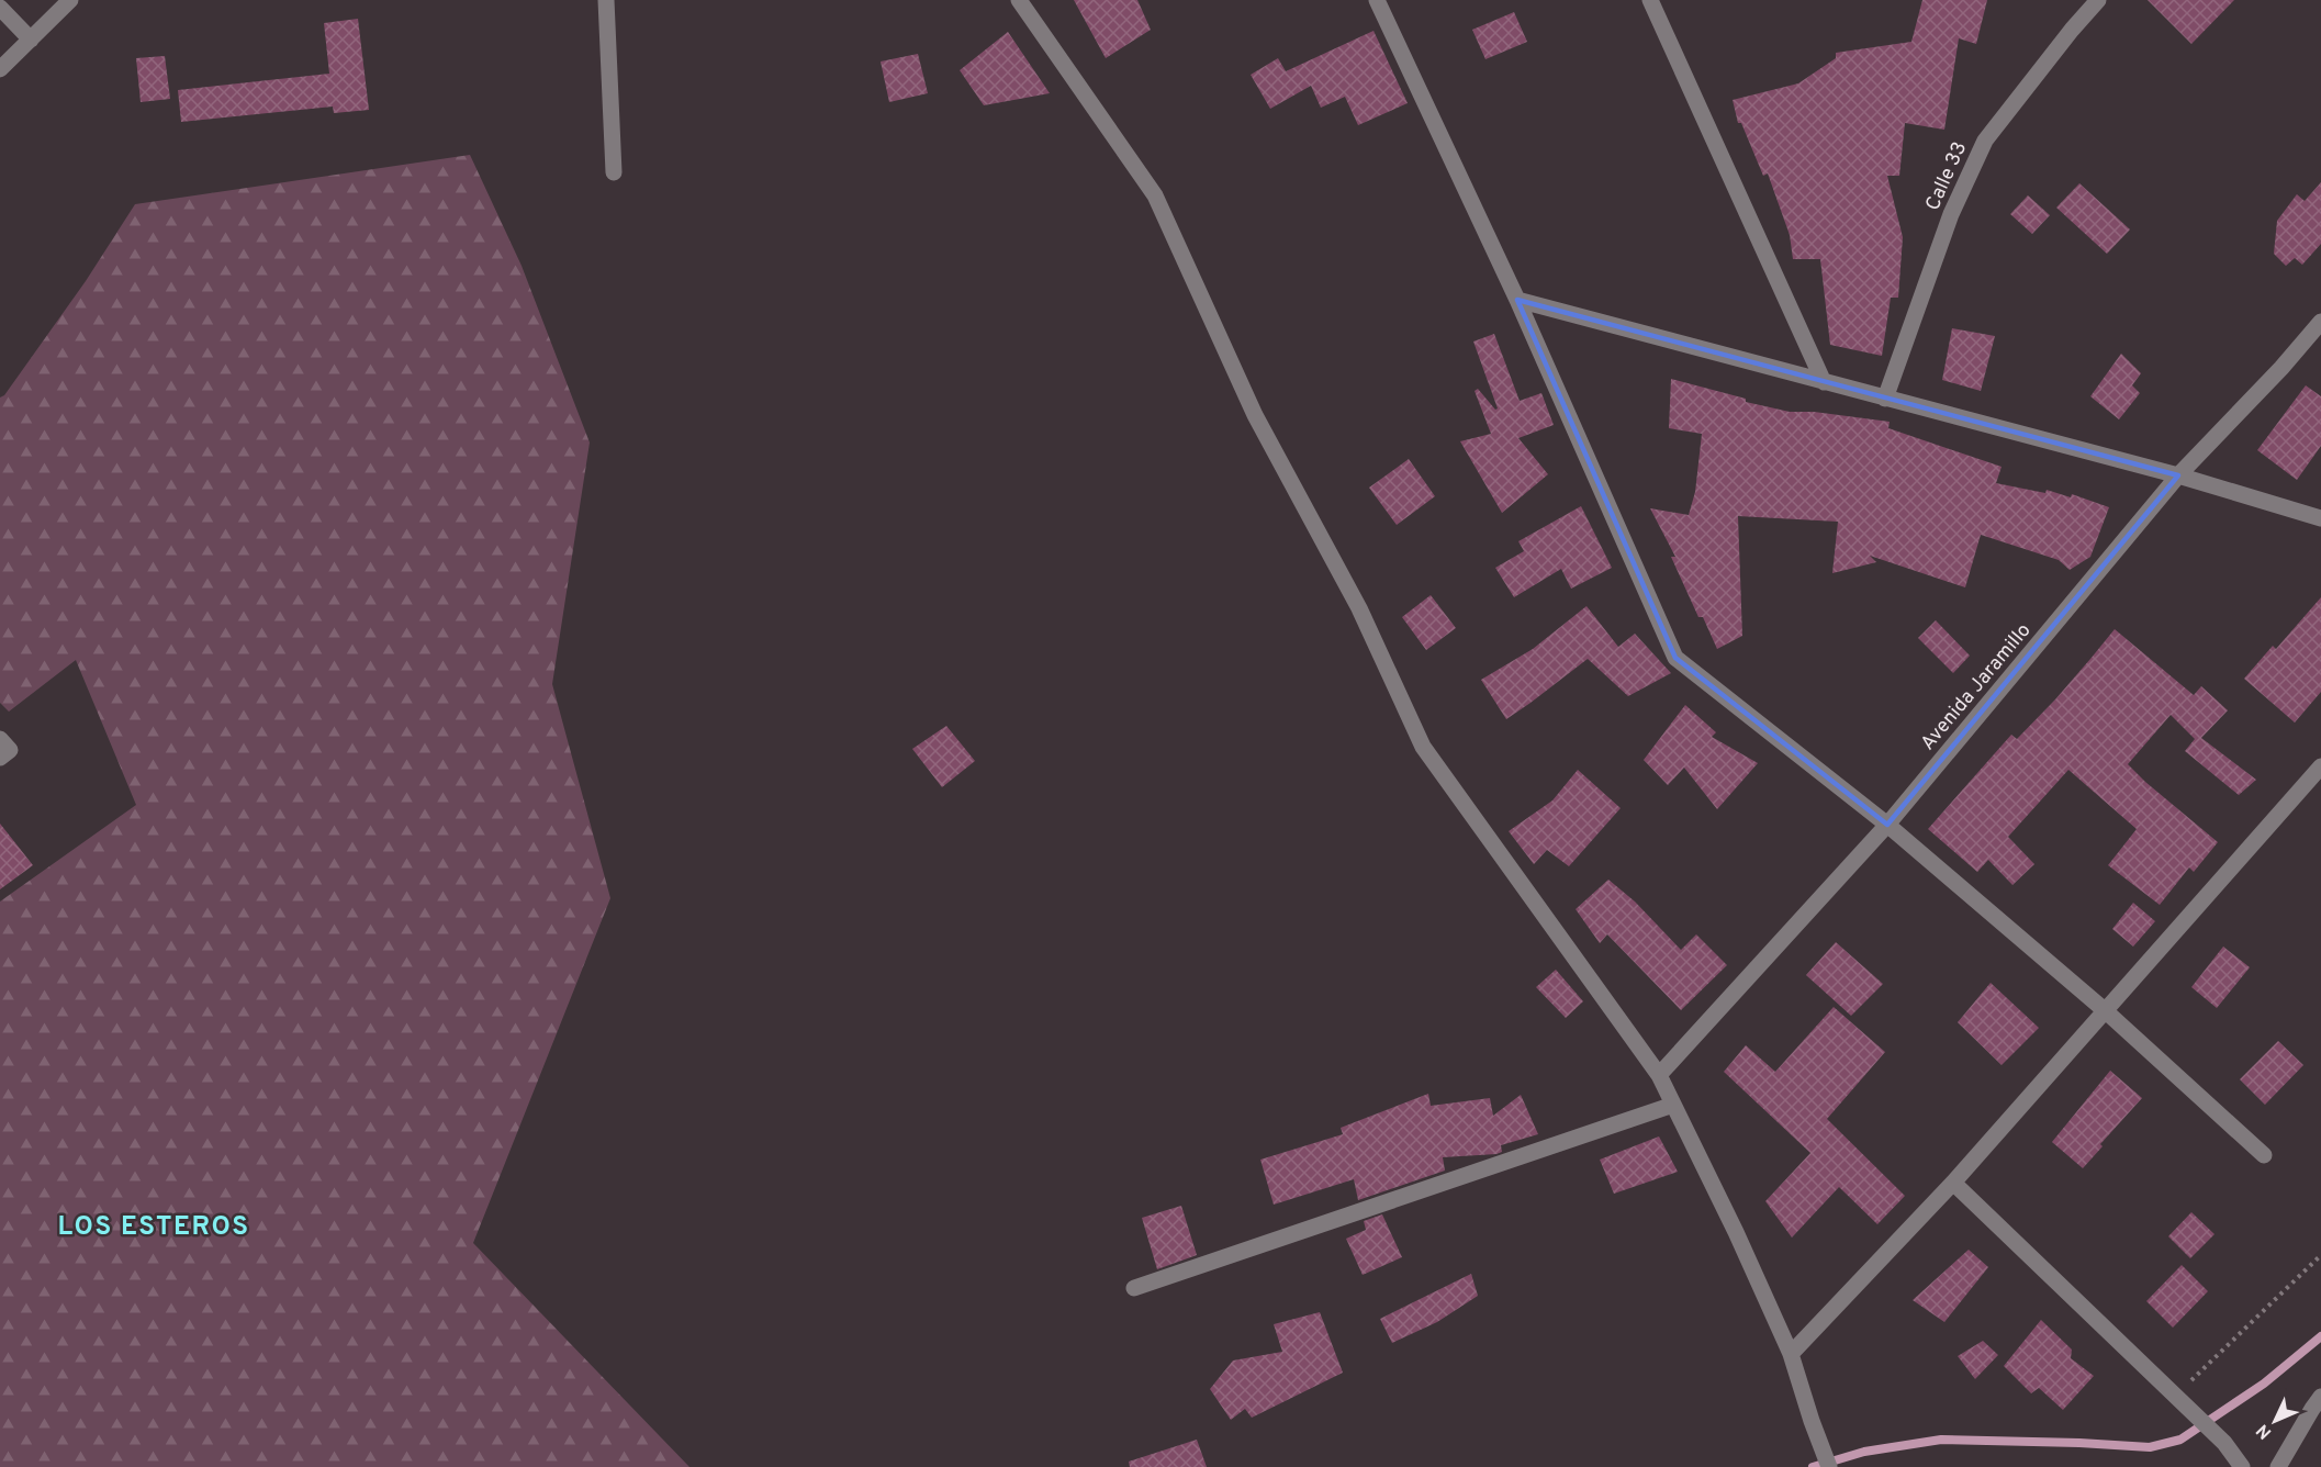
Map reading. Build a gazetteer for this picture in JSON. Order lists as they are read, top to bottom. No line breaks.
{"streets":{"street":["Calle 33","Avenida Jaramillo"]},"districts":["LOS ESTEROS"],"north":"bottom left"}
